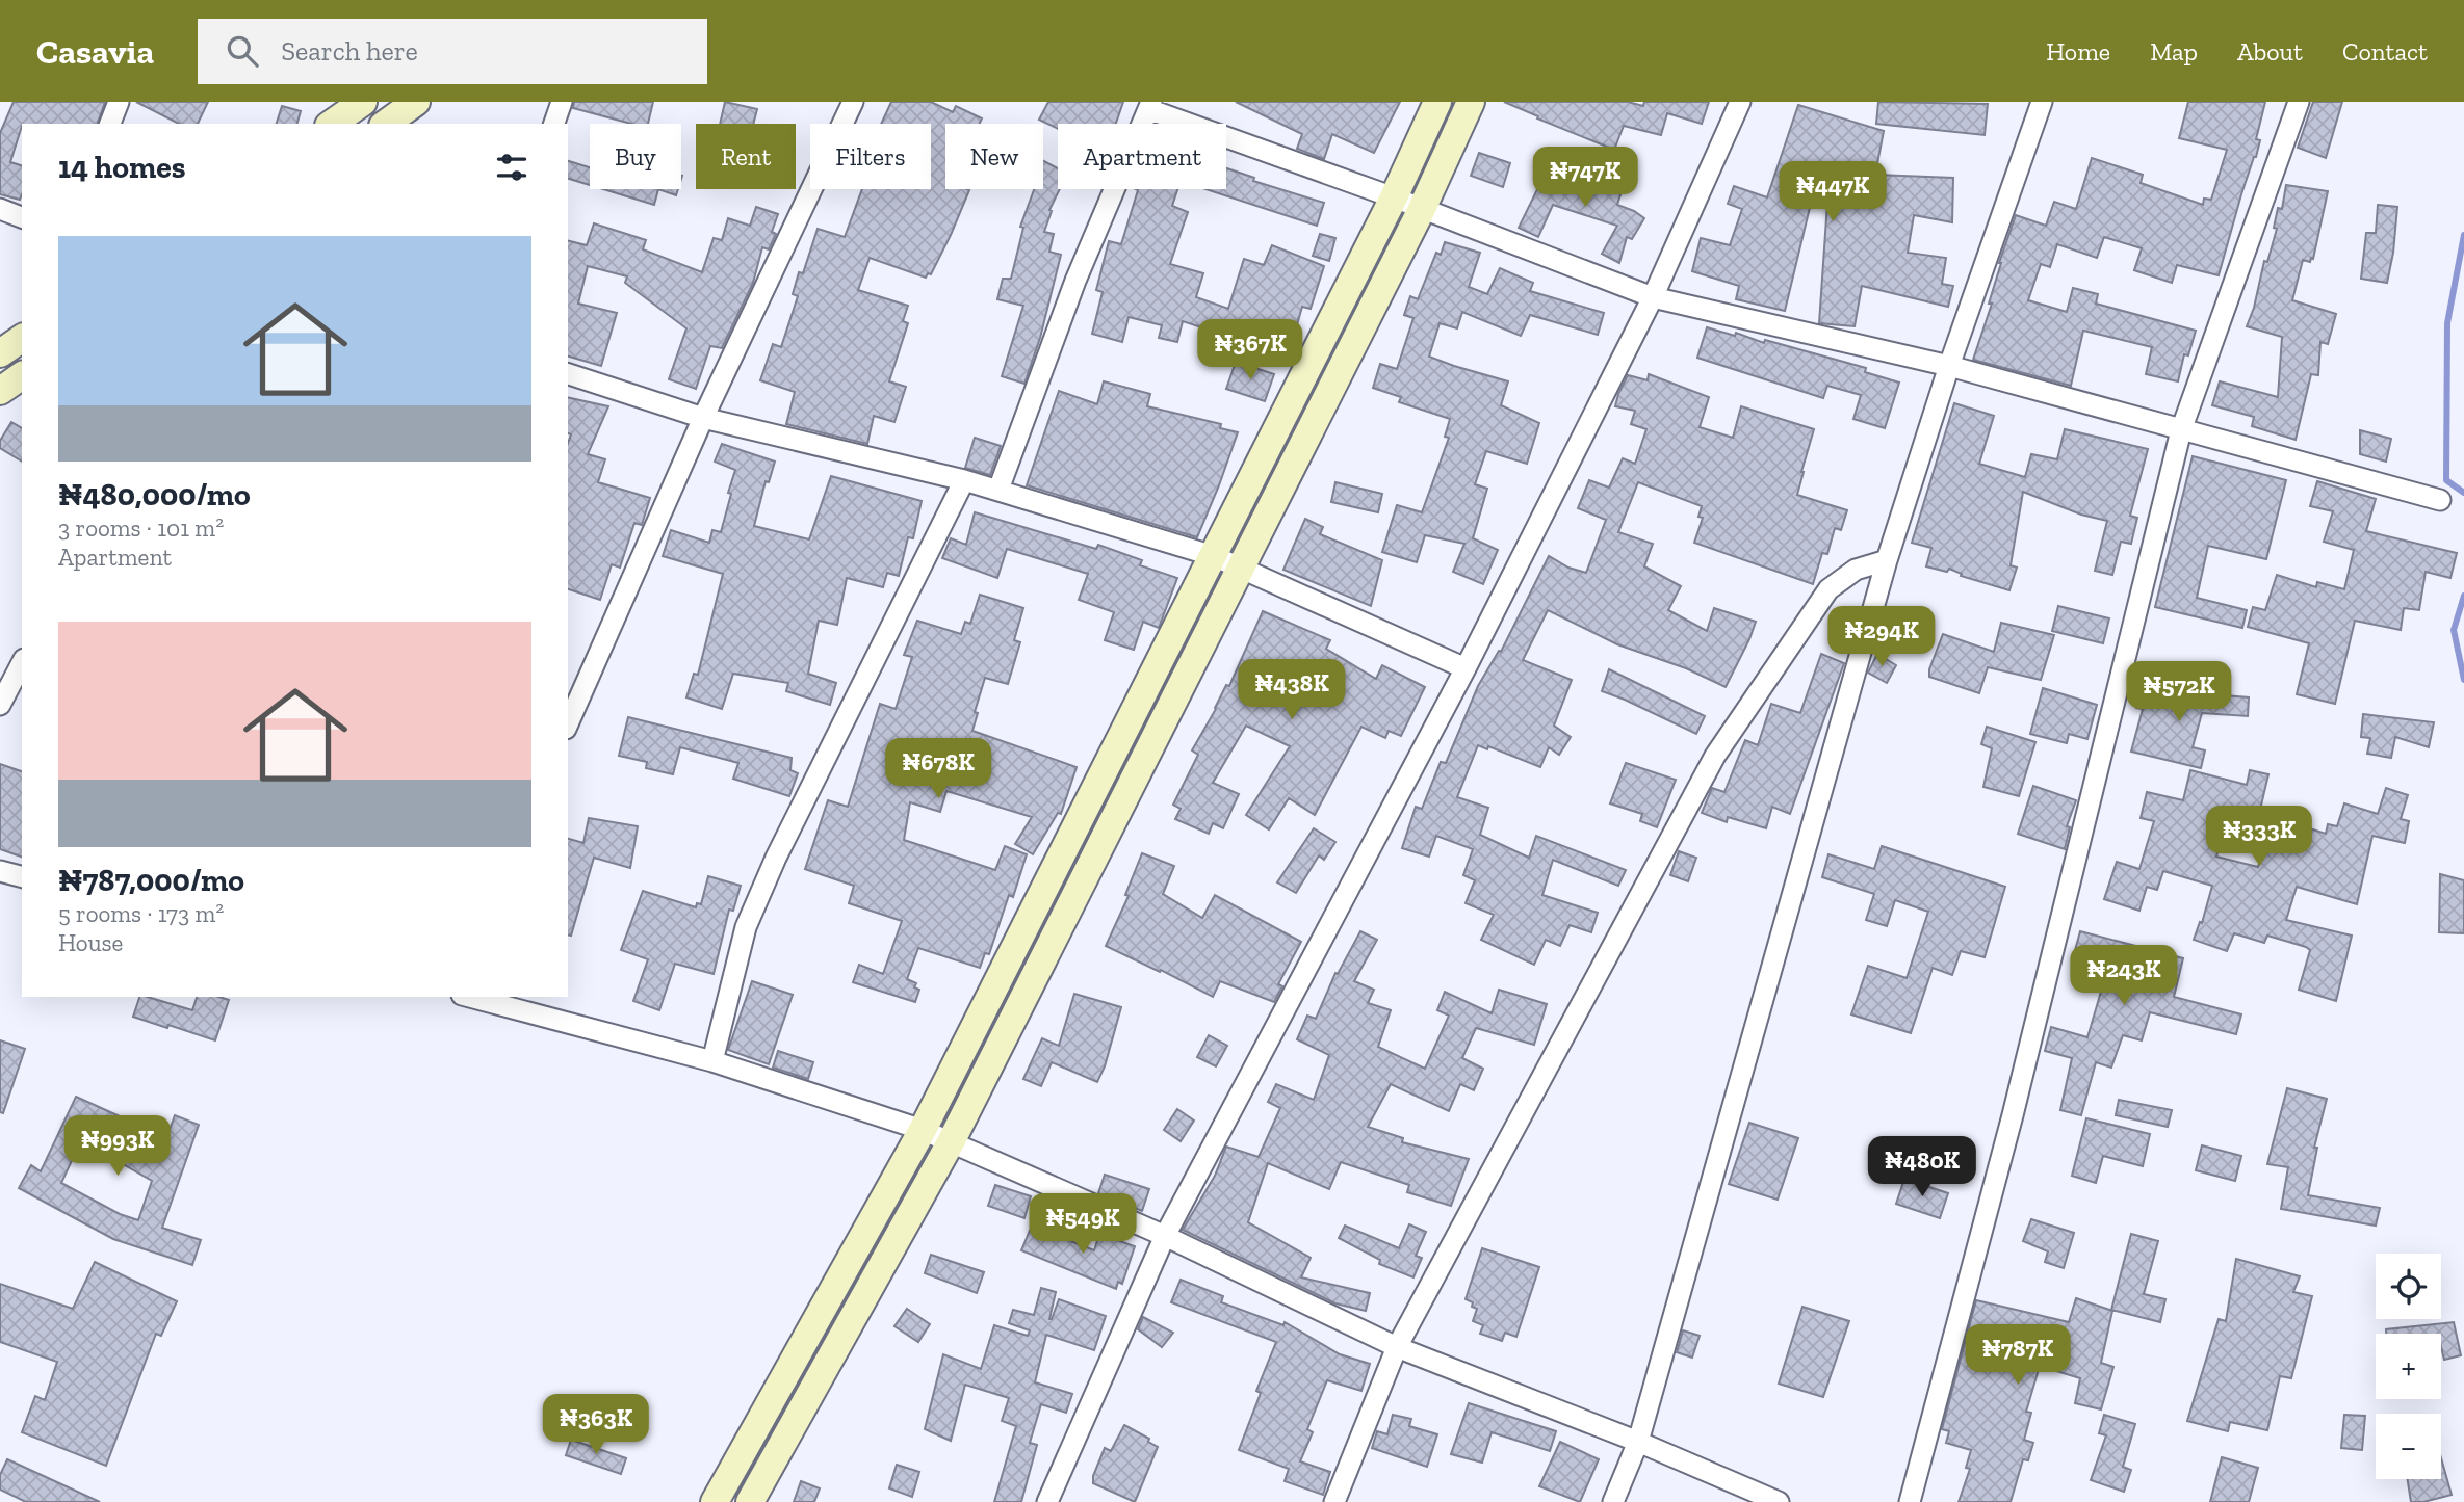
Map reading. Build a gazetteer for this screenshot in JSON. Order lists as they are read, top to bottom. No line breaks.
{"page":{"header":"Casavia","search":"Search here","nav":["Home","Map","About","Contact"],"chip":["Buy","Rent","Filters","New","Apartment"],"heading":"14 homes","price":["₦747K","₦447K","₦367K","₦294K","₦438K","₦572K","₦678K","₦333K","₦243K","₦993K","₦480K","₦549K","₦787K","₦363K"],"list":[{"name":"₦480,000/mo","note":"3 rooms · 101 m² · Apartment"},{"name":"₦787,000/mo","note":"5 rooms · 173 m² · House"}],"map_buttons":["+","−"]}}
